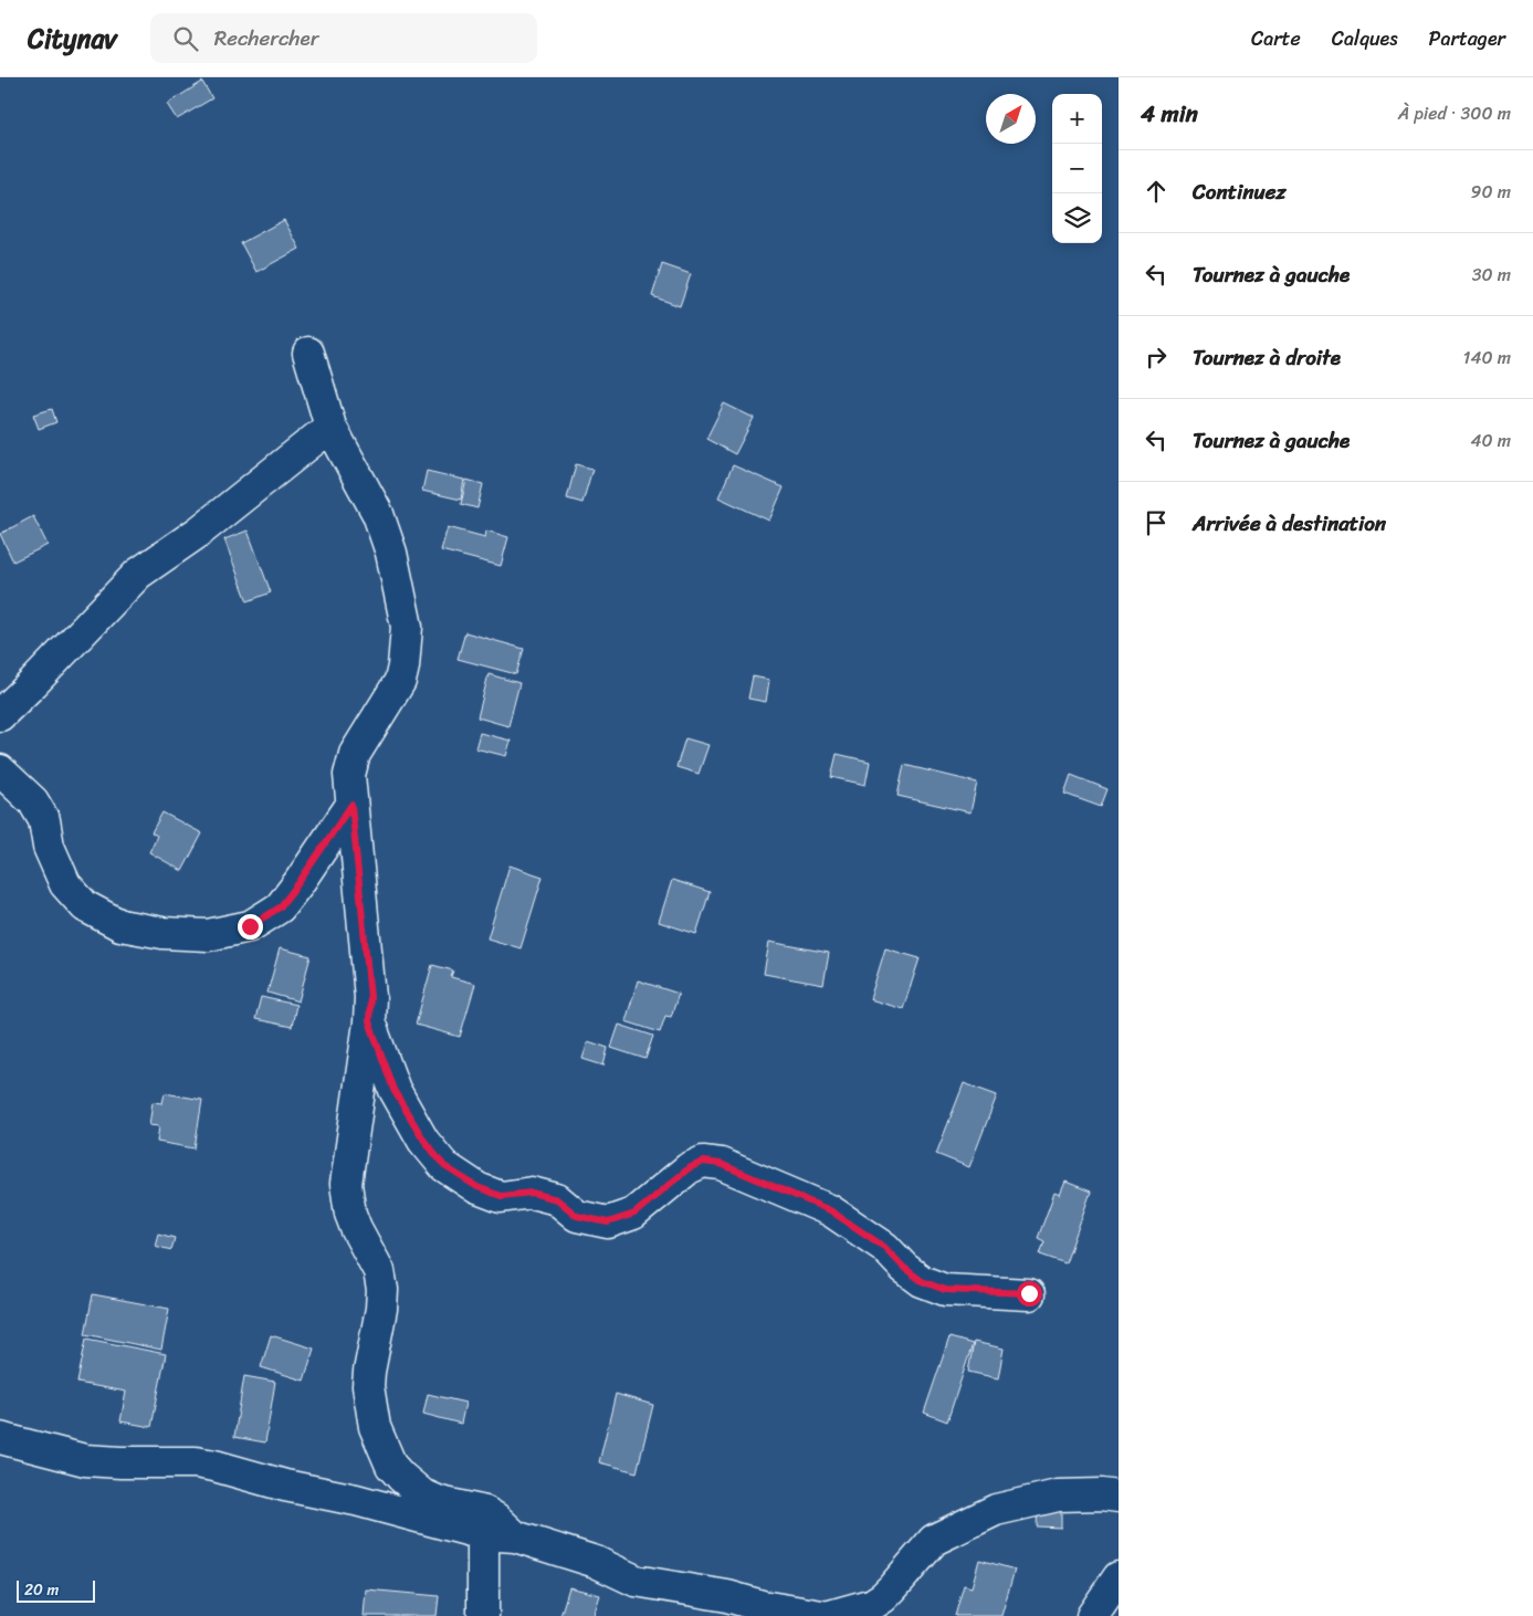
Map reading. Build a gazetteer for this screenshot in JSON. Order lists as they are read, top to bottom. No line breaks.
{"scale_bar":"20 m","north":"top right","page":{"header":"Citynav","search":"Rechercher","nav":["Carte","Calques","Partager"],"heading":["4 min","À pied · 300 m"],"map_buttons":["+","−"],"list":[["Continuez","90 m"],["Tournez à gauche","30 m"],["Tournez à droite","140 m"],["Tournez à gauche","40 m"],"Arrivée à destination"],"scale":"20 m"}}
